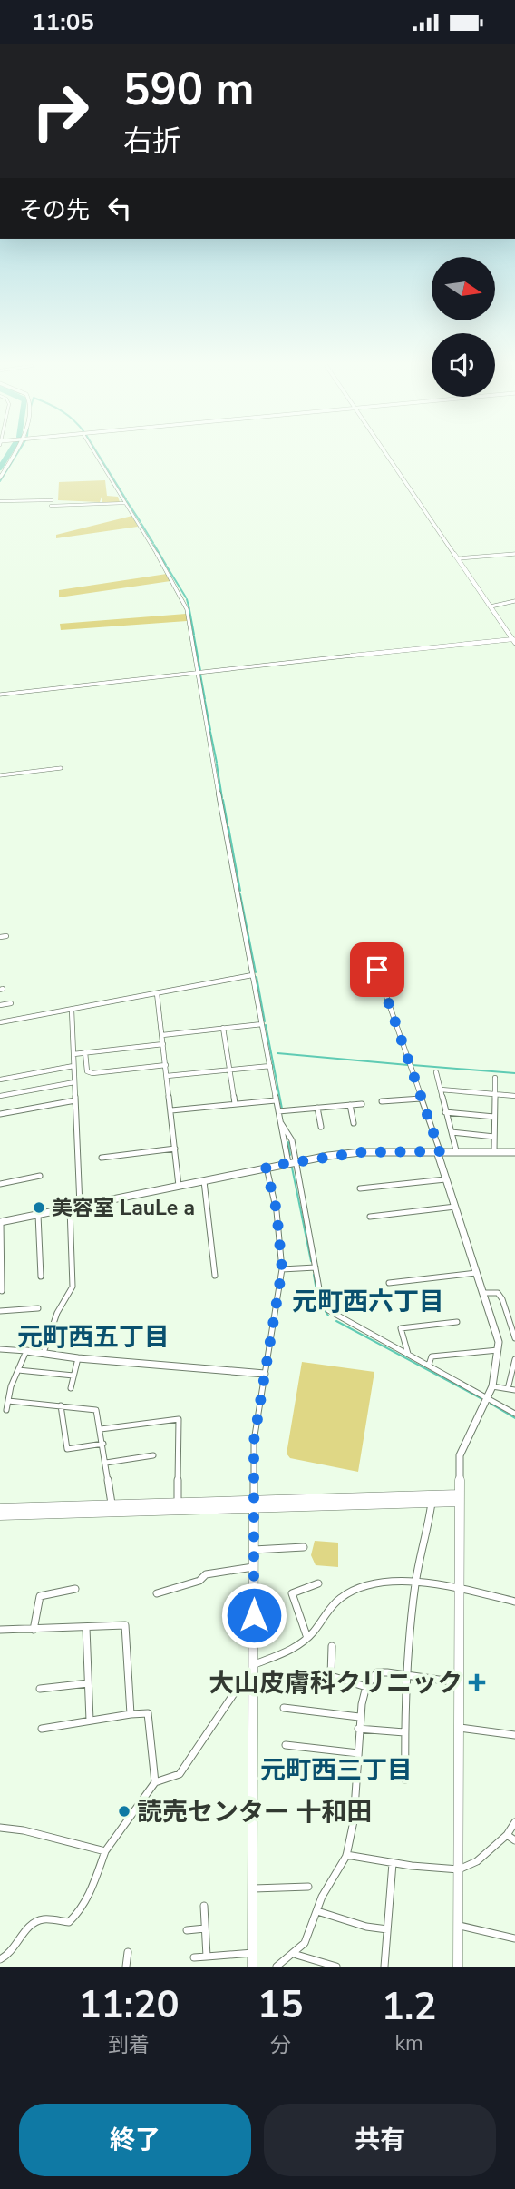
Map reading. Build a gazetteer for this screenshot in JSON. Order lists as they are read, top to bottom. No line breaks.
{"districts":["元町西六丁目","元町西五丁目","元町西三丁目"],"places":{"other":["美容室 LauLe a","読売センター 十和田"],"health":["大山皮膚科クリニック"]},"north":"right","page":{"status":"11:05","turn":["590 m","右折"],"then":"その先","eta":["11:20","到着","15","分","1.2","km"],"buttons":["終了","共有"]}}
